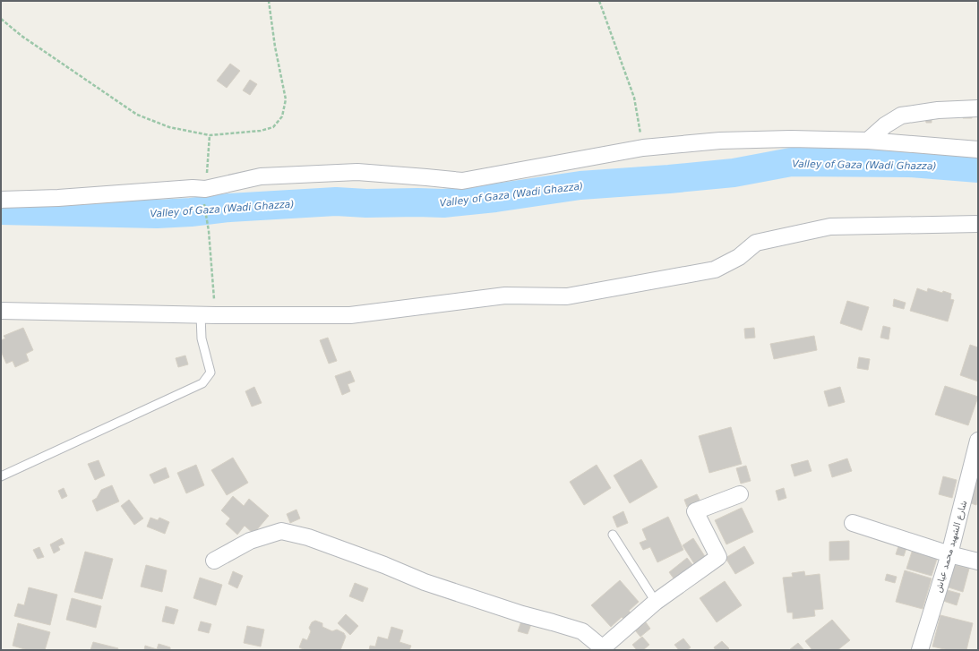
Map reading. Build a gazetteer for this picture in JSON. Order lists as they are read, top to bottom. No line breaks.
{"streets":{"street":["شارع الشهيد محمد عياش"]},"water":["Valley of Gaza (Wadi Ghazza)"]}
